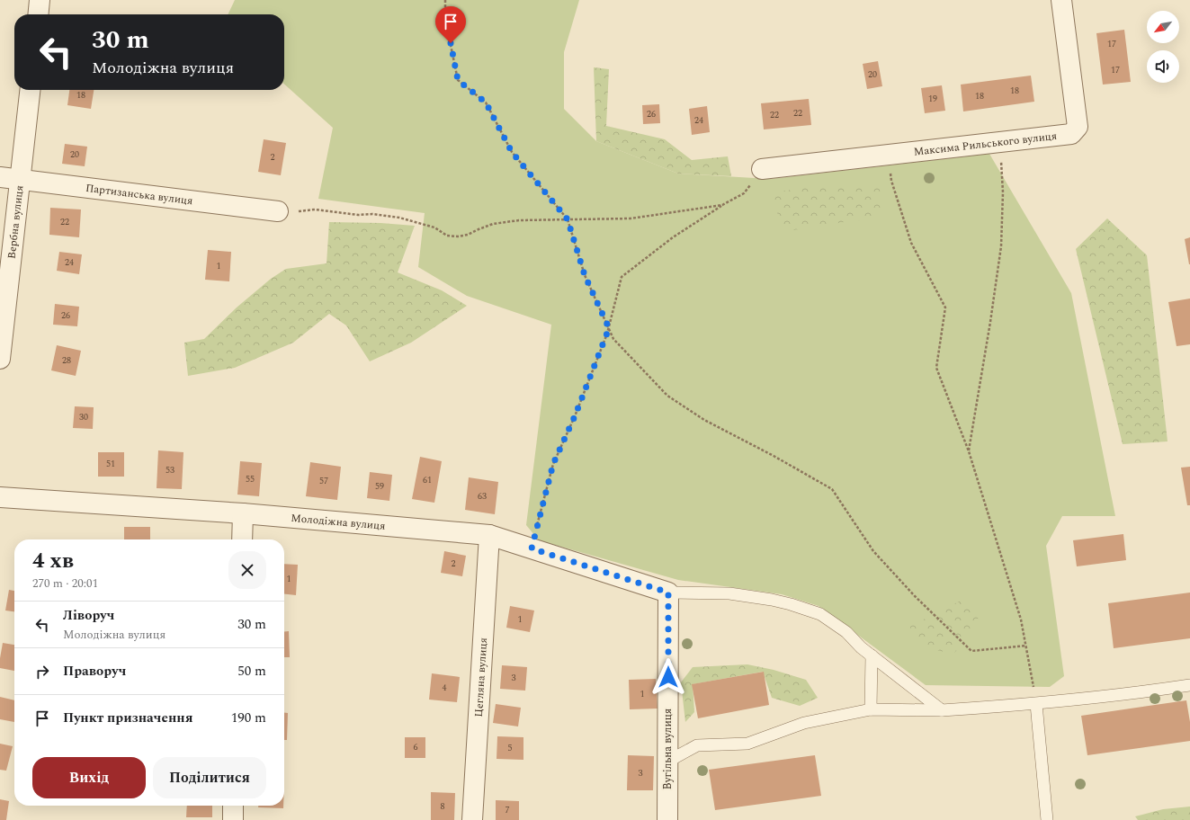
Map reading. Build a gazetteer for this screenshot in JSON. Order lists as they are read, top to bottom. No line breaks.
{"streets":{"street":["Максима Рильського вулиця","Партизанська вулиця","Вербна вулиця","Молодіжна вулиця","Цегляна вулиця","Вугільна вулиця"]},"crossings":[["Партизанська вулиця","Вербна вулиця"],["Молодіжна вулиця","Цегляна вулиця"],["Молодіжна вулиця","Вугільна вулиця"]],"house_numbers":["17","17","20","18","18","18","19","22","26","22","24","20","2","22","24","1","26","28","30","51","53","55","61","57","59","63","2","1","1","3","4","1","6","5","3","8","7"],"north":"bottom left","page":{"turn":["30 m","Молодіжна вулиця"],"heading":["4 хв","270 m · 20:01"],"list":[{"name":"Ліворуч","note":"Молодіжна вулиця","value":"30 m"},{"name":"Праворуч","value":"50 m"},{"name":"Пункт призначення","value":"190 m"}],"buttons":["Вихід","Поділитися"]}}
